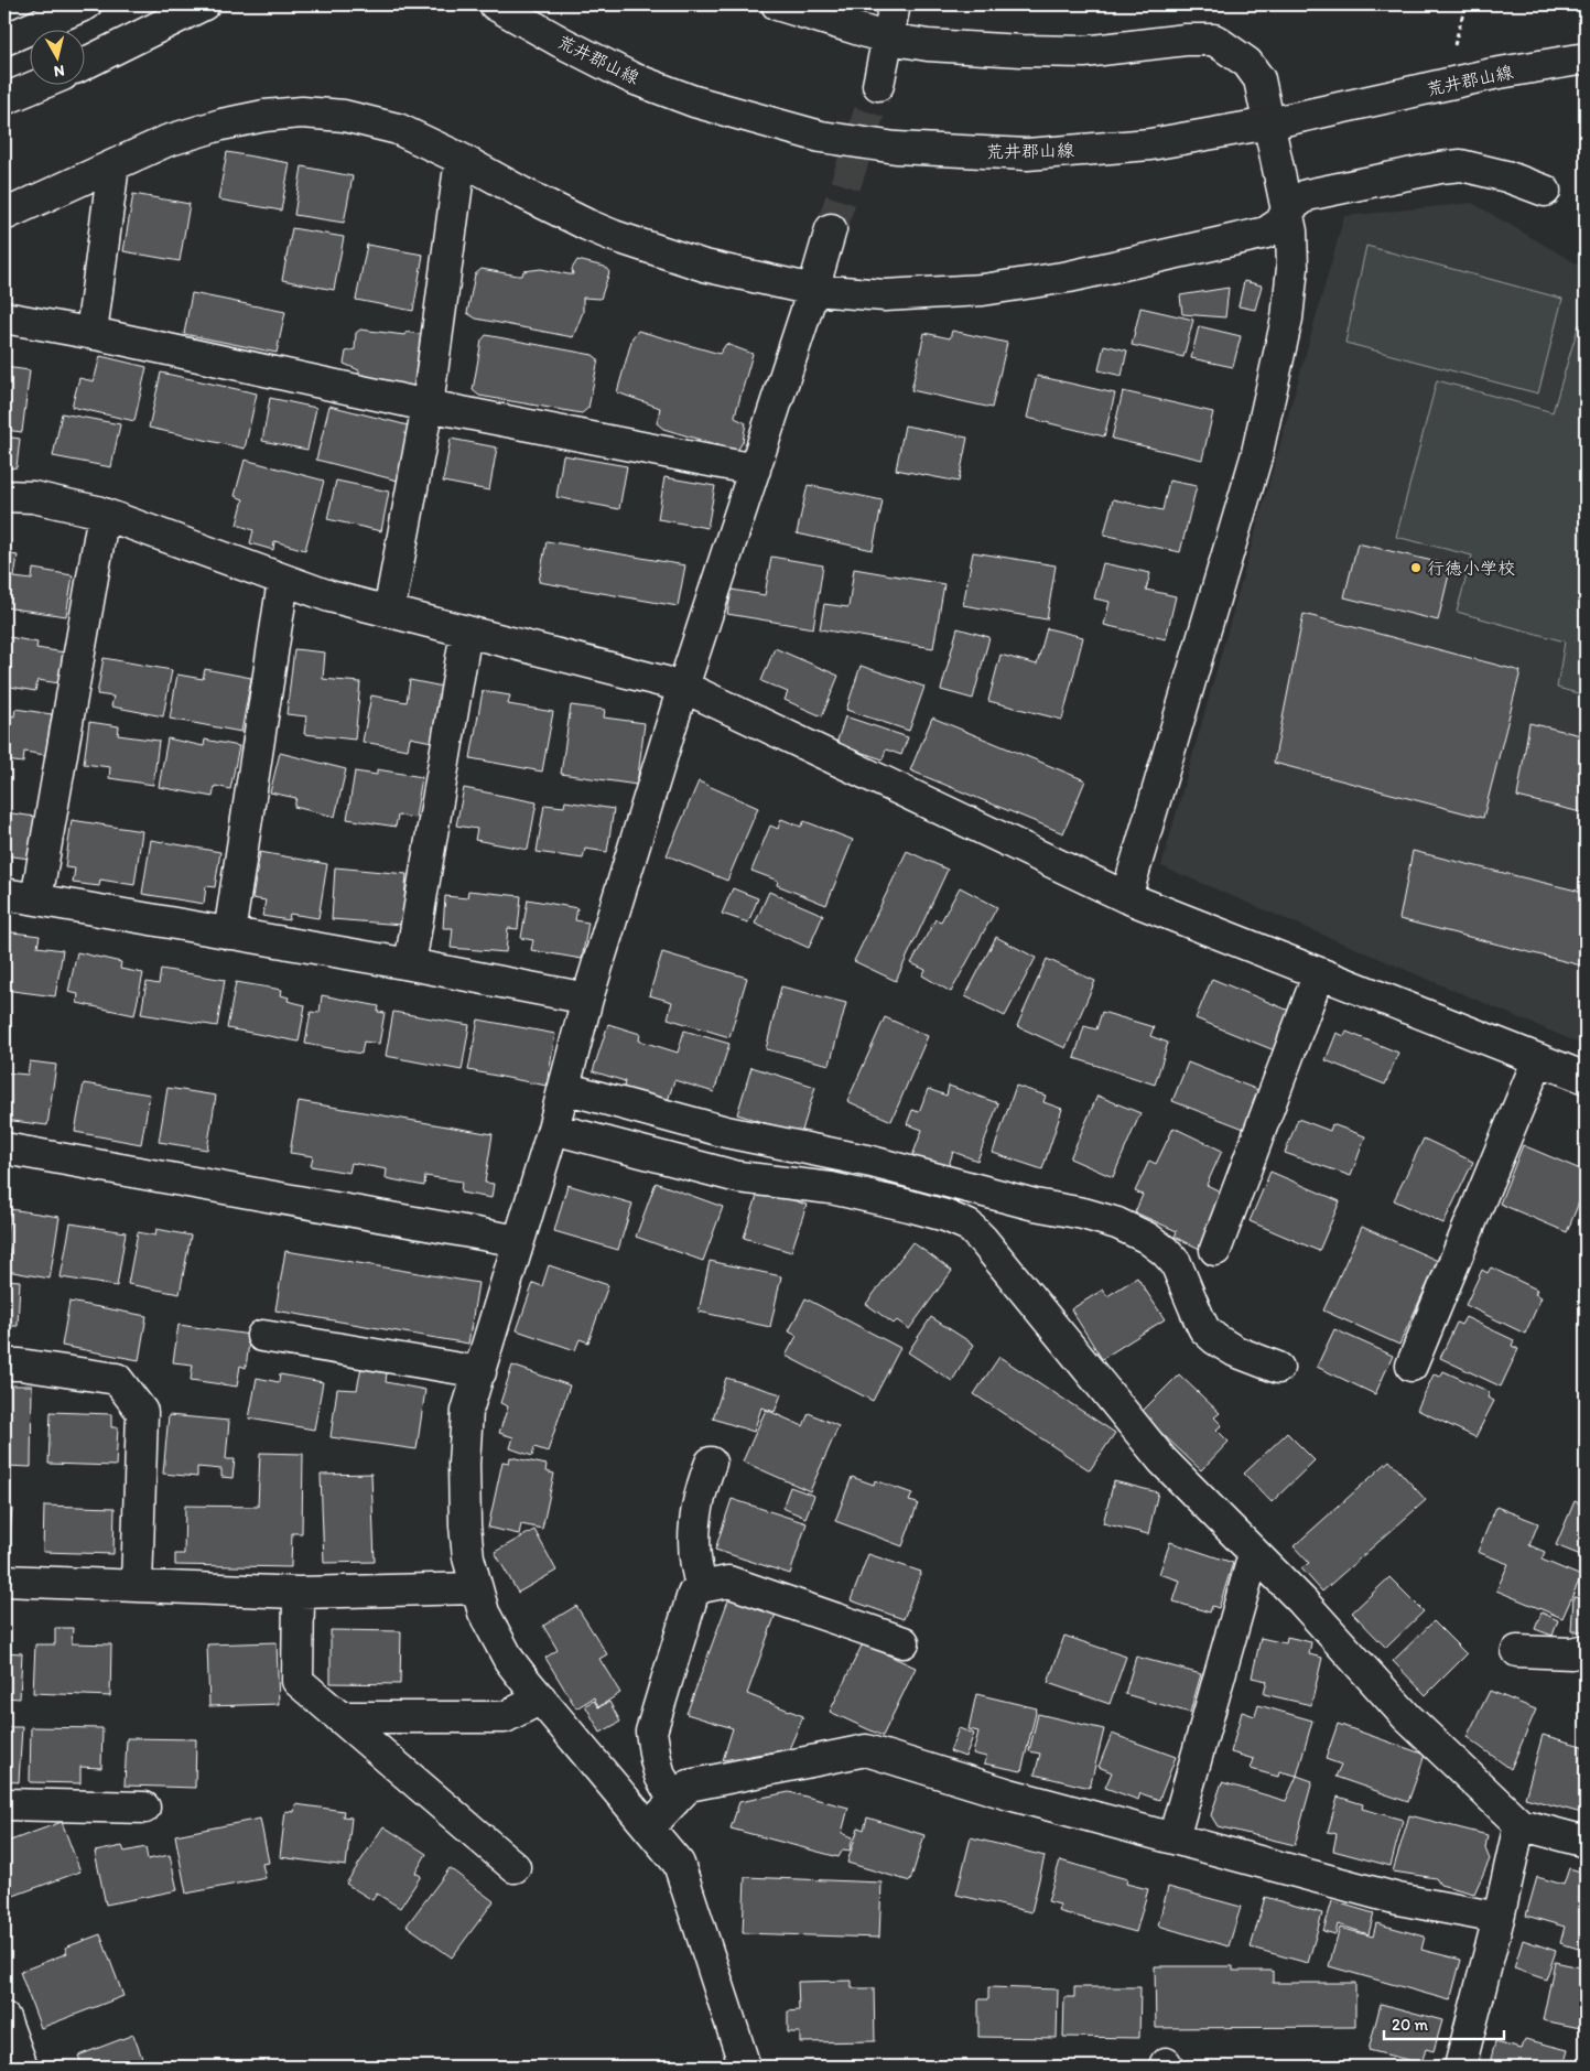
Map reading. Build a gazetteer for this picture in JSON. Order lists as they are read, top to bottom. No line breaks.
{"streets":{"street":["荒井郡山線"]},"places":["行徳小学校"],"scale_bar":"20 m","north":"bottom"}
